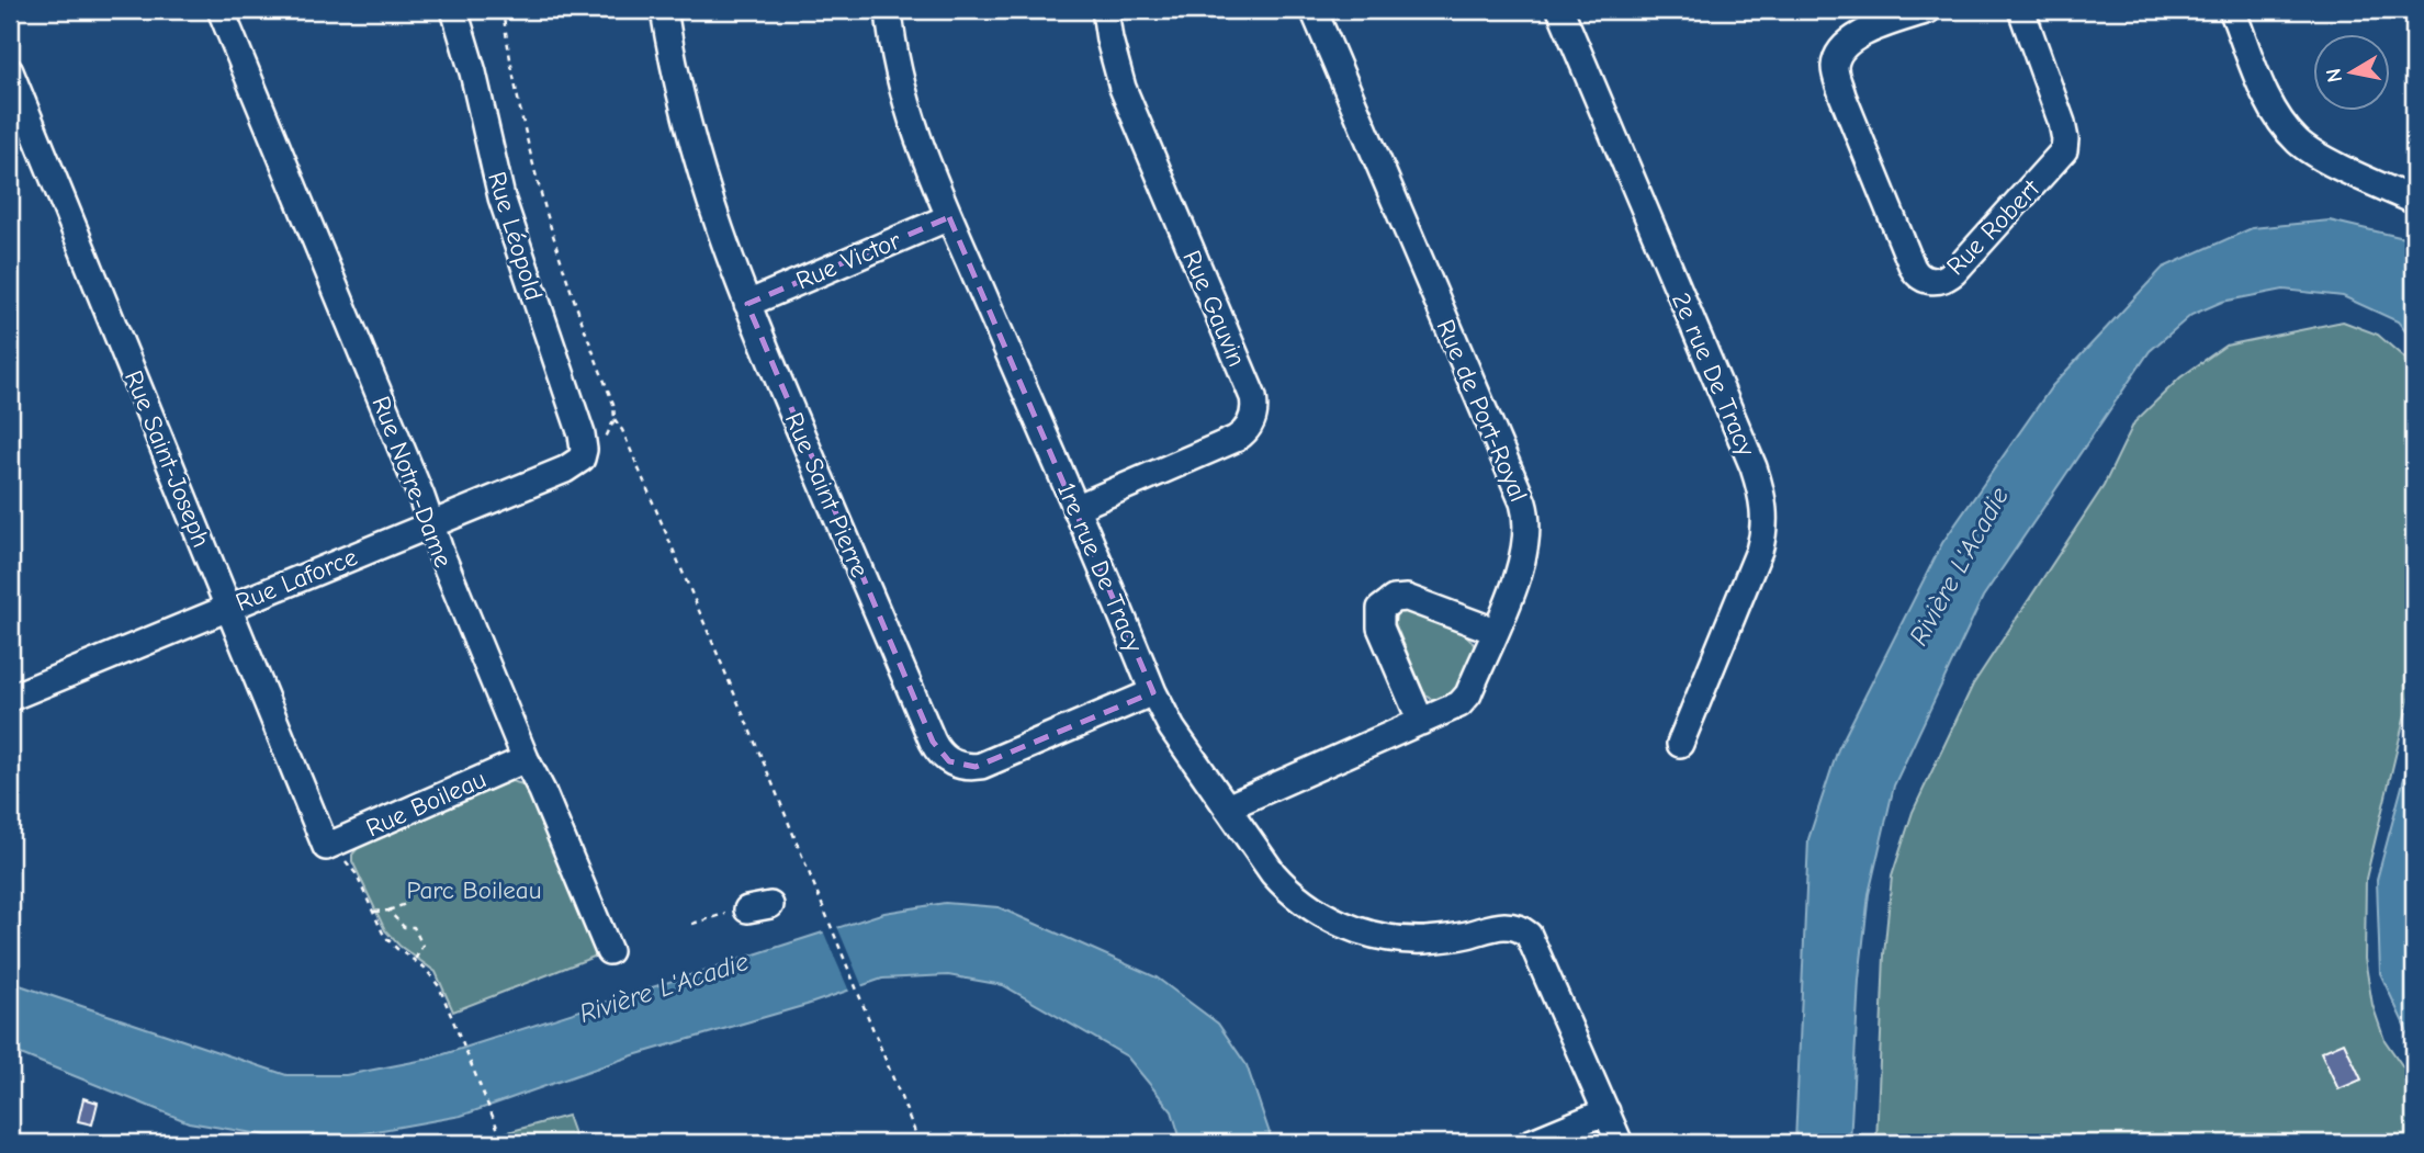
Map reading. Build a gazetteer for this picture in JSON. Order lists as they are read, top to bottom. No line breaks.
{"streets":{"street":["Rue Robert","Rue Léopold","Rue Victor","Rue Gauvin","2e rue De Tracy","Rue de Port-Royal","Rue Saint-Joseph","Rue Notre-Dame","Rue Saint Pierre","1re rue De Tracy","Rue Laforce","Rue Boileau"]},"crossings":[["Rue Léopold","Rue Laforce"],["Rue Victor","Rue Saint Pierre"],["Rue Victor","1re rue De Tracy"],["Rue Gauvin","1re rue De Tracy"],["Rue de Port-Royal","1re rue De Tracy"],["Rue Saint-Joseph","Rue Laforce"],["Rue Saint-Joseph","Rue Boileau"],["Rue Notre-Dame","Rue Laforce"],["Rue Notre-Dame","Rue Boileau"],["Rue Saint Pierre","1re rue De Tracy"]],"water":["Rivière L'Acadie"],"parks":["Parc Boileau"],"north":"left"}
